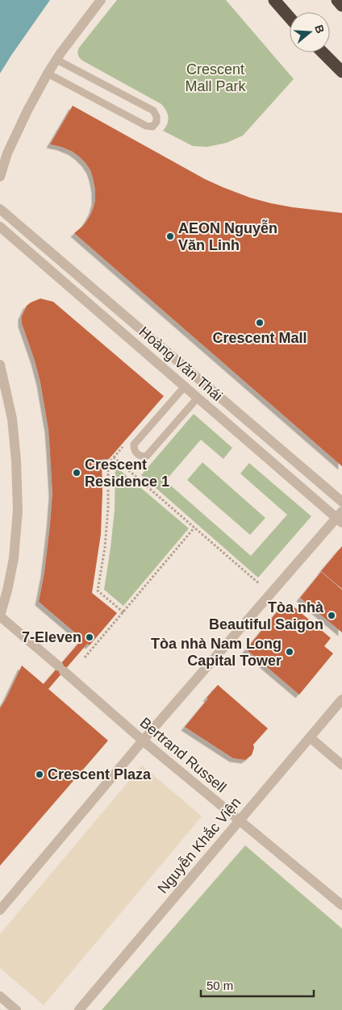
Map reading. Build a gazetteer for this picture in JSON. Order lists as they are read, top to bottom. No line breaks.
{"streets":{"street":["Hoàng Văn Thái","Bertrand Russell","Nguyễn Khắc Viện"]},"crossings":[["Bertrand Russell","Nguyễn Khắc Viện"]],"parks":["Crescent Mall Park"],"places":["AEON Nguyễn Văn Linh","Crescent Mall","Crescent Residence 1","Tòa nhà Beautiful Saigon","7-Eleven","Tòa nhà Nam Long Capital Tower","Crescent Plaza"],"scale_bar":"50 m","north":"right"}
